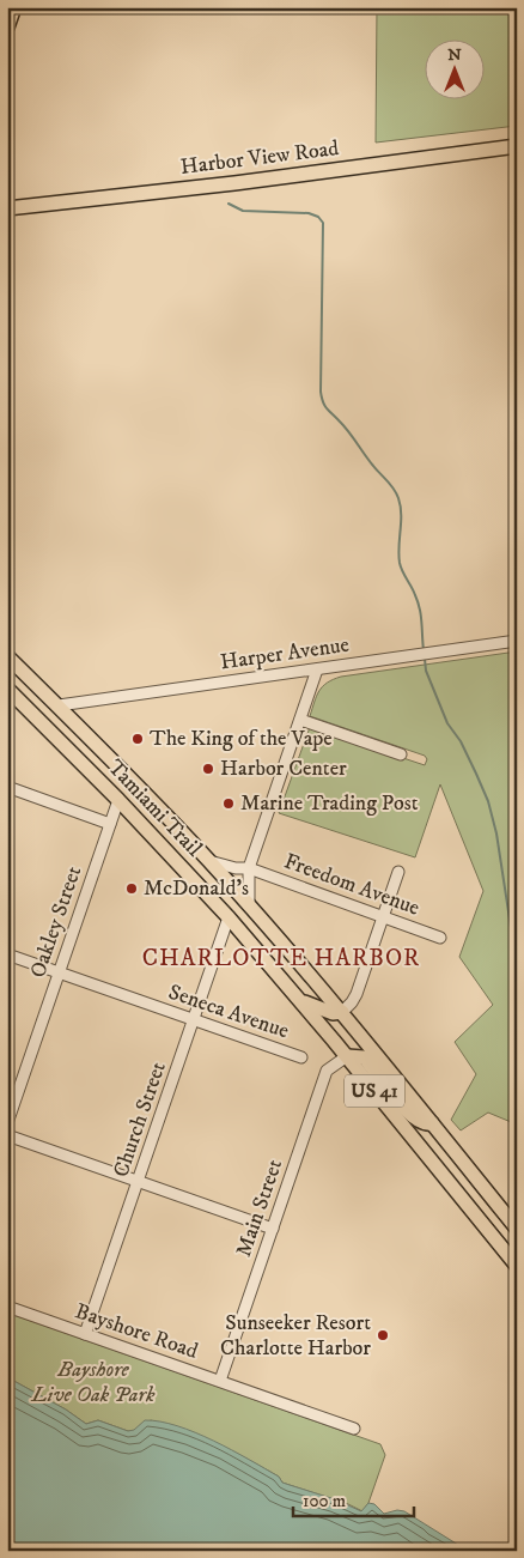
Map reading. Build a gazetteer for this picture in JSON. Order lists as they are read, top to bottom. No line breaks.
{"streets":{"main road":["Harbor View Road","Tamiami Trail","US 41"],"street":["Harper Avenue","Freedom Avenue","Oakley Street","Seneca Avenue","Church Street","Main Street","Bayshore Road"]},"crossings":[["Harper Avenue","Tamiami Trail"],["Tamiami Trail","Oakley Street"],["Tamiami Trail","Church Street"],["Tamiami Trail","Main Street"],["Oakley Street","Seneca Avenue"],["Seneca Avenue","Church Street"],["Church Street","Bayshore Road"],["Main Street","Bayshore Road"]],"districts":["CHARLOTTE HARBOR"],"parks":["Bayshore Live Oak Park"],"places":["The King of the Vape","Harbor Center","Marine Trading Post","McDonald's","Sunseeker Resort Charlotte Harbor"],"scale_bar":"100 m","north":"top"}
